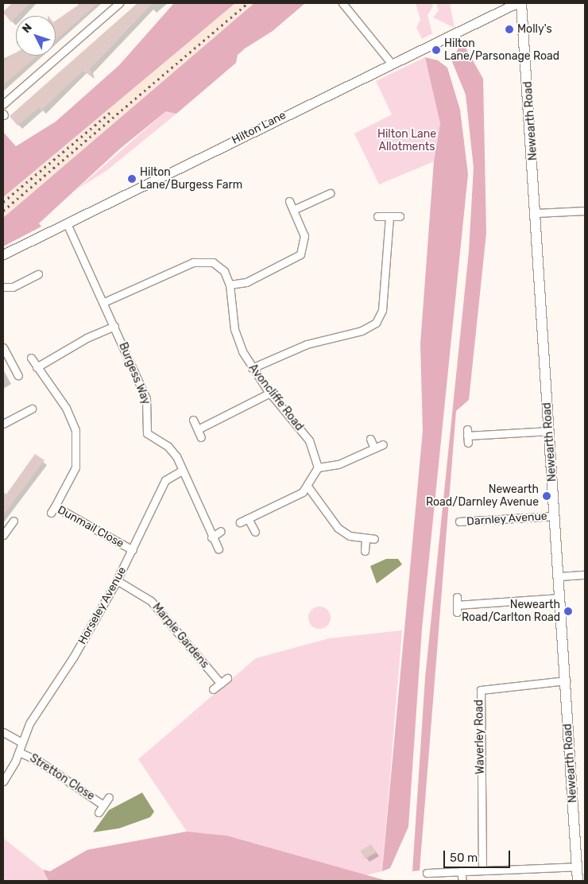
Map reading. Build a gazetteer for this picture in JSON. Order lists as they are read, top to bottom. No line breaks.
{"streets":{"main road":["Newearth Road"],"street":["Hilton Lane","Burgess Way","Avoncliffe Road","Darnley Avenue","Dunmail Close","Horseley Avenue","Marple Gardens","Waverley Road","Stretton Close"]},"crossings":[["Newearth Road","Darnley Avenue"],["Newearth Road","Waverley Road"],["Hilton Lane","Burgess Way"],["Burgess Way","Avoncliffe Road"],["Burgess Way","Horseley Avenue"],["Dunmail Close","Horseley Avenue"],["Horseley Avenue","Marple Gardens"],["Horseley Avenue","Stretton Close"]],"parks":["Hilton Lane Allotments"],"places":["Molly's","Hilton Lane/Parsonage Road","Hilton Lane/Burgess Farm","Newearth Road/Darnley Avenue","Newearth Road/Carlton Road"],"scale_bar":"50 m","north":"top left"}
